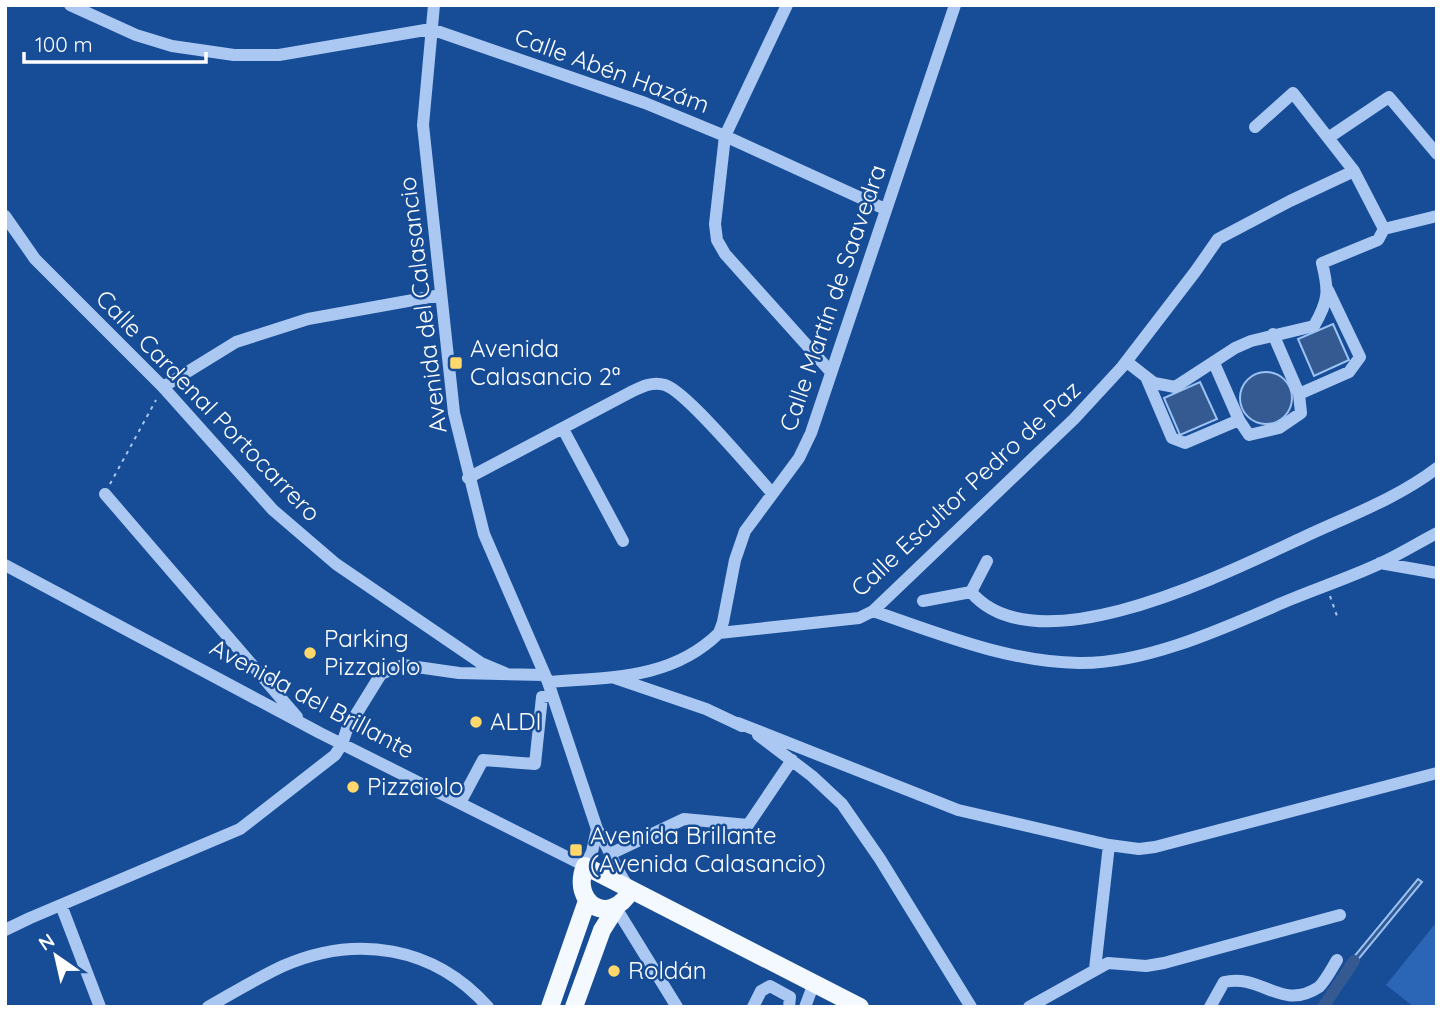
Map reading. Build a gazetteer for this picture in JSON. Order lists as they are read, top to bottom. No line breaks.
{"streets":{"main road":["Avenida del Brillante"],"street":["Calle Abén Hazám","Calle Martín de Saavedra","Avenida del Calasancio","Calle Cardenal Portocarrero","Calle Escultor Pedro de Paz"]},"crossings":[["Calle Abén Hazám","Calle Martín de Saavedra"],["Calle Abén Hazám","Avenida del Calasancio"],["Calle Martín de Saavedra","Calle Escultor Pedro de Paz"],["Avenida del Calasancio","Calle Cardenal Portocarrero"],["Avenida del Calasancio","Avenida del Brillante"],["Calle Cardenal Portocarrero","Avenida del Brillante"]],"places":{"transit":["Avenida Calasancio 2ª","Avenida Brillante (Avenida Calasancio)"],"other":["Parking Pizzaiolo","ALDI","Pizzaiolo","Roldán"]},"scale_bar":"100 m","north":"top left"}
